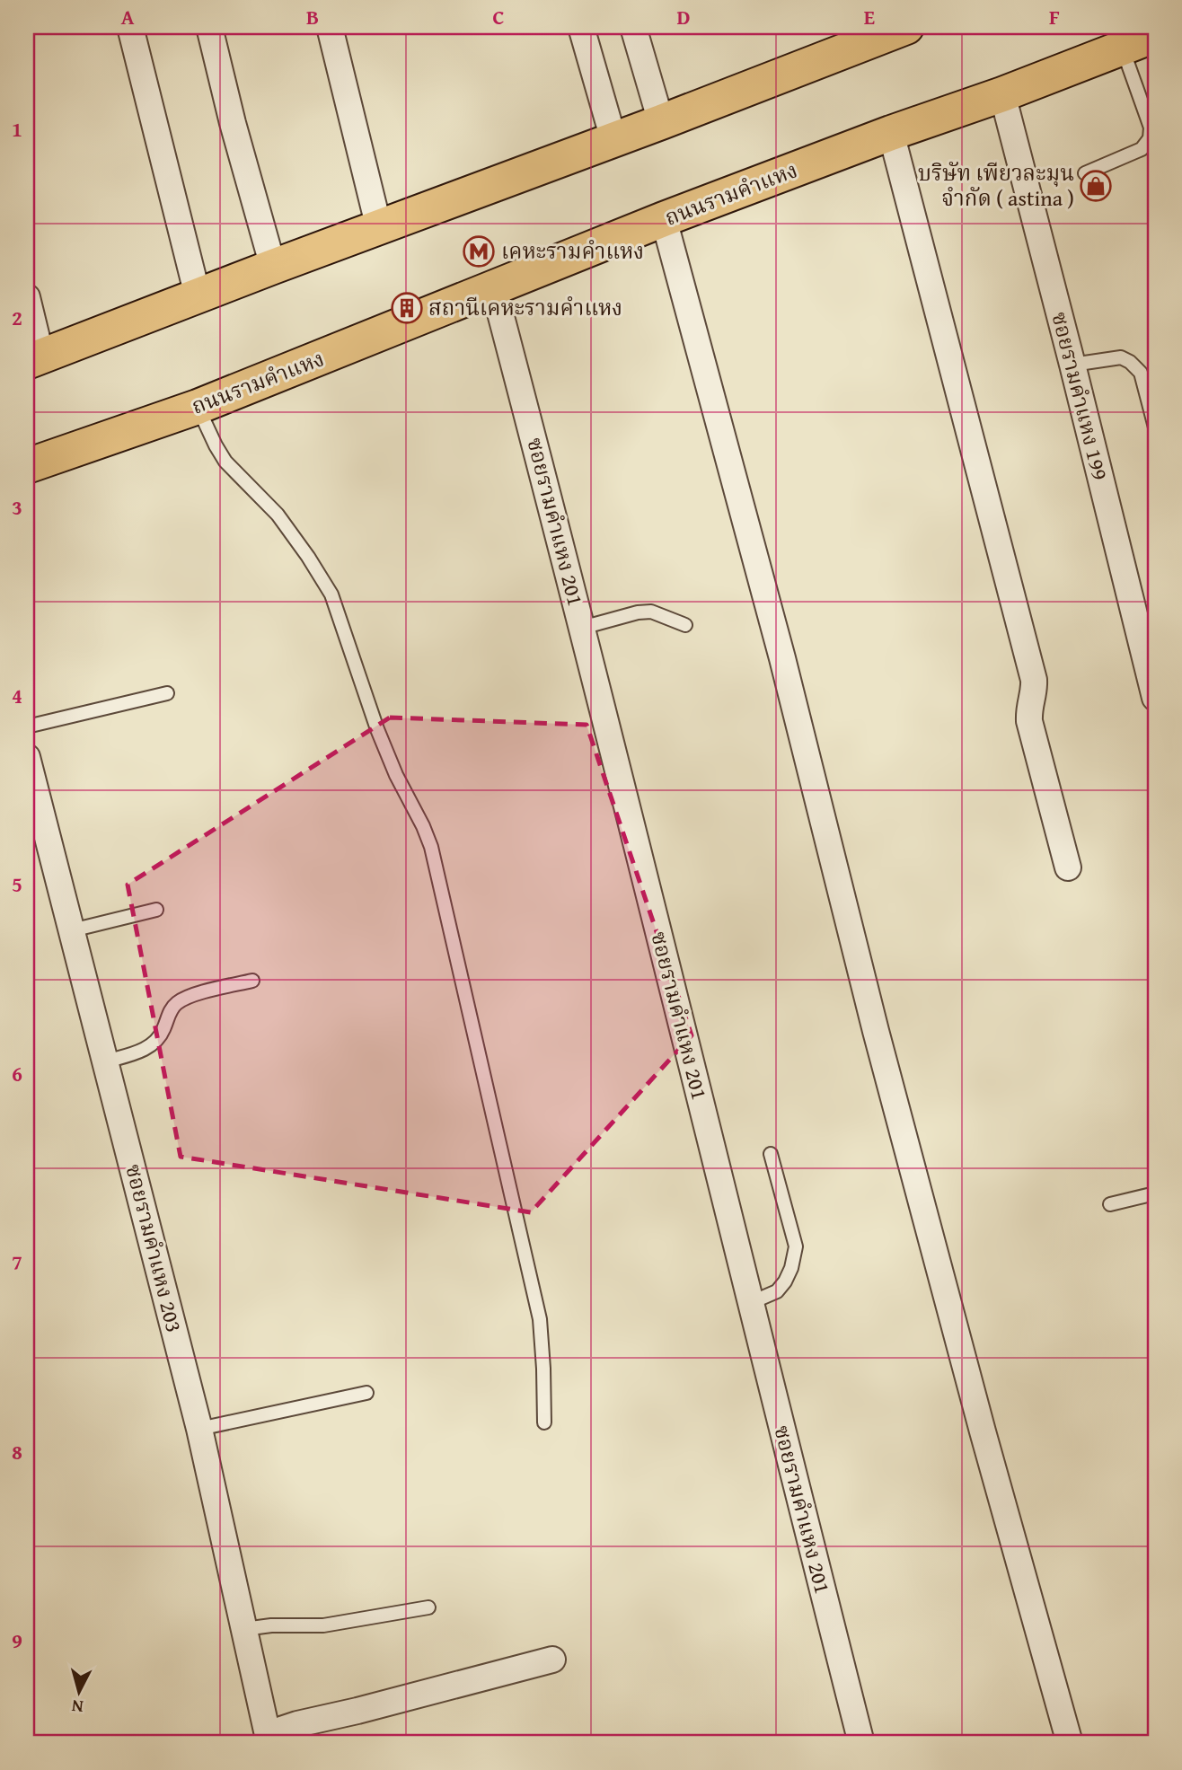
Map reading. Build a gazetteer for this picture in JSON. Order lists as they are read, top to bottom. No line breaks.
{"streets":{"main road":["ถนนรามคำแหง"],"street":["ซอยรามคำแหง 199","ซอยรามคำแหง 201","ซอยรามคำแหง 203"]},"crossings":[["ถนนรามคำแหง","ซอยรามคำแหง 199"],["ถนนรามคำแหง","ซอยรามคำแหง 201"]],"places":{"shop":["บริษัท เพียวละมุน จำกัด ( astina )"],"metro station":["เคหะรามคำแหง"],"building":["สถานีเคหะรามคำแหง"]},"north":"bottom","grid":{"columns":["A","B","C","D","E","F"],"rows":["1","2","3","4","5","6","7","8","9"]}}
